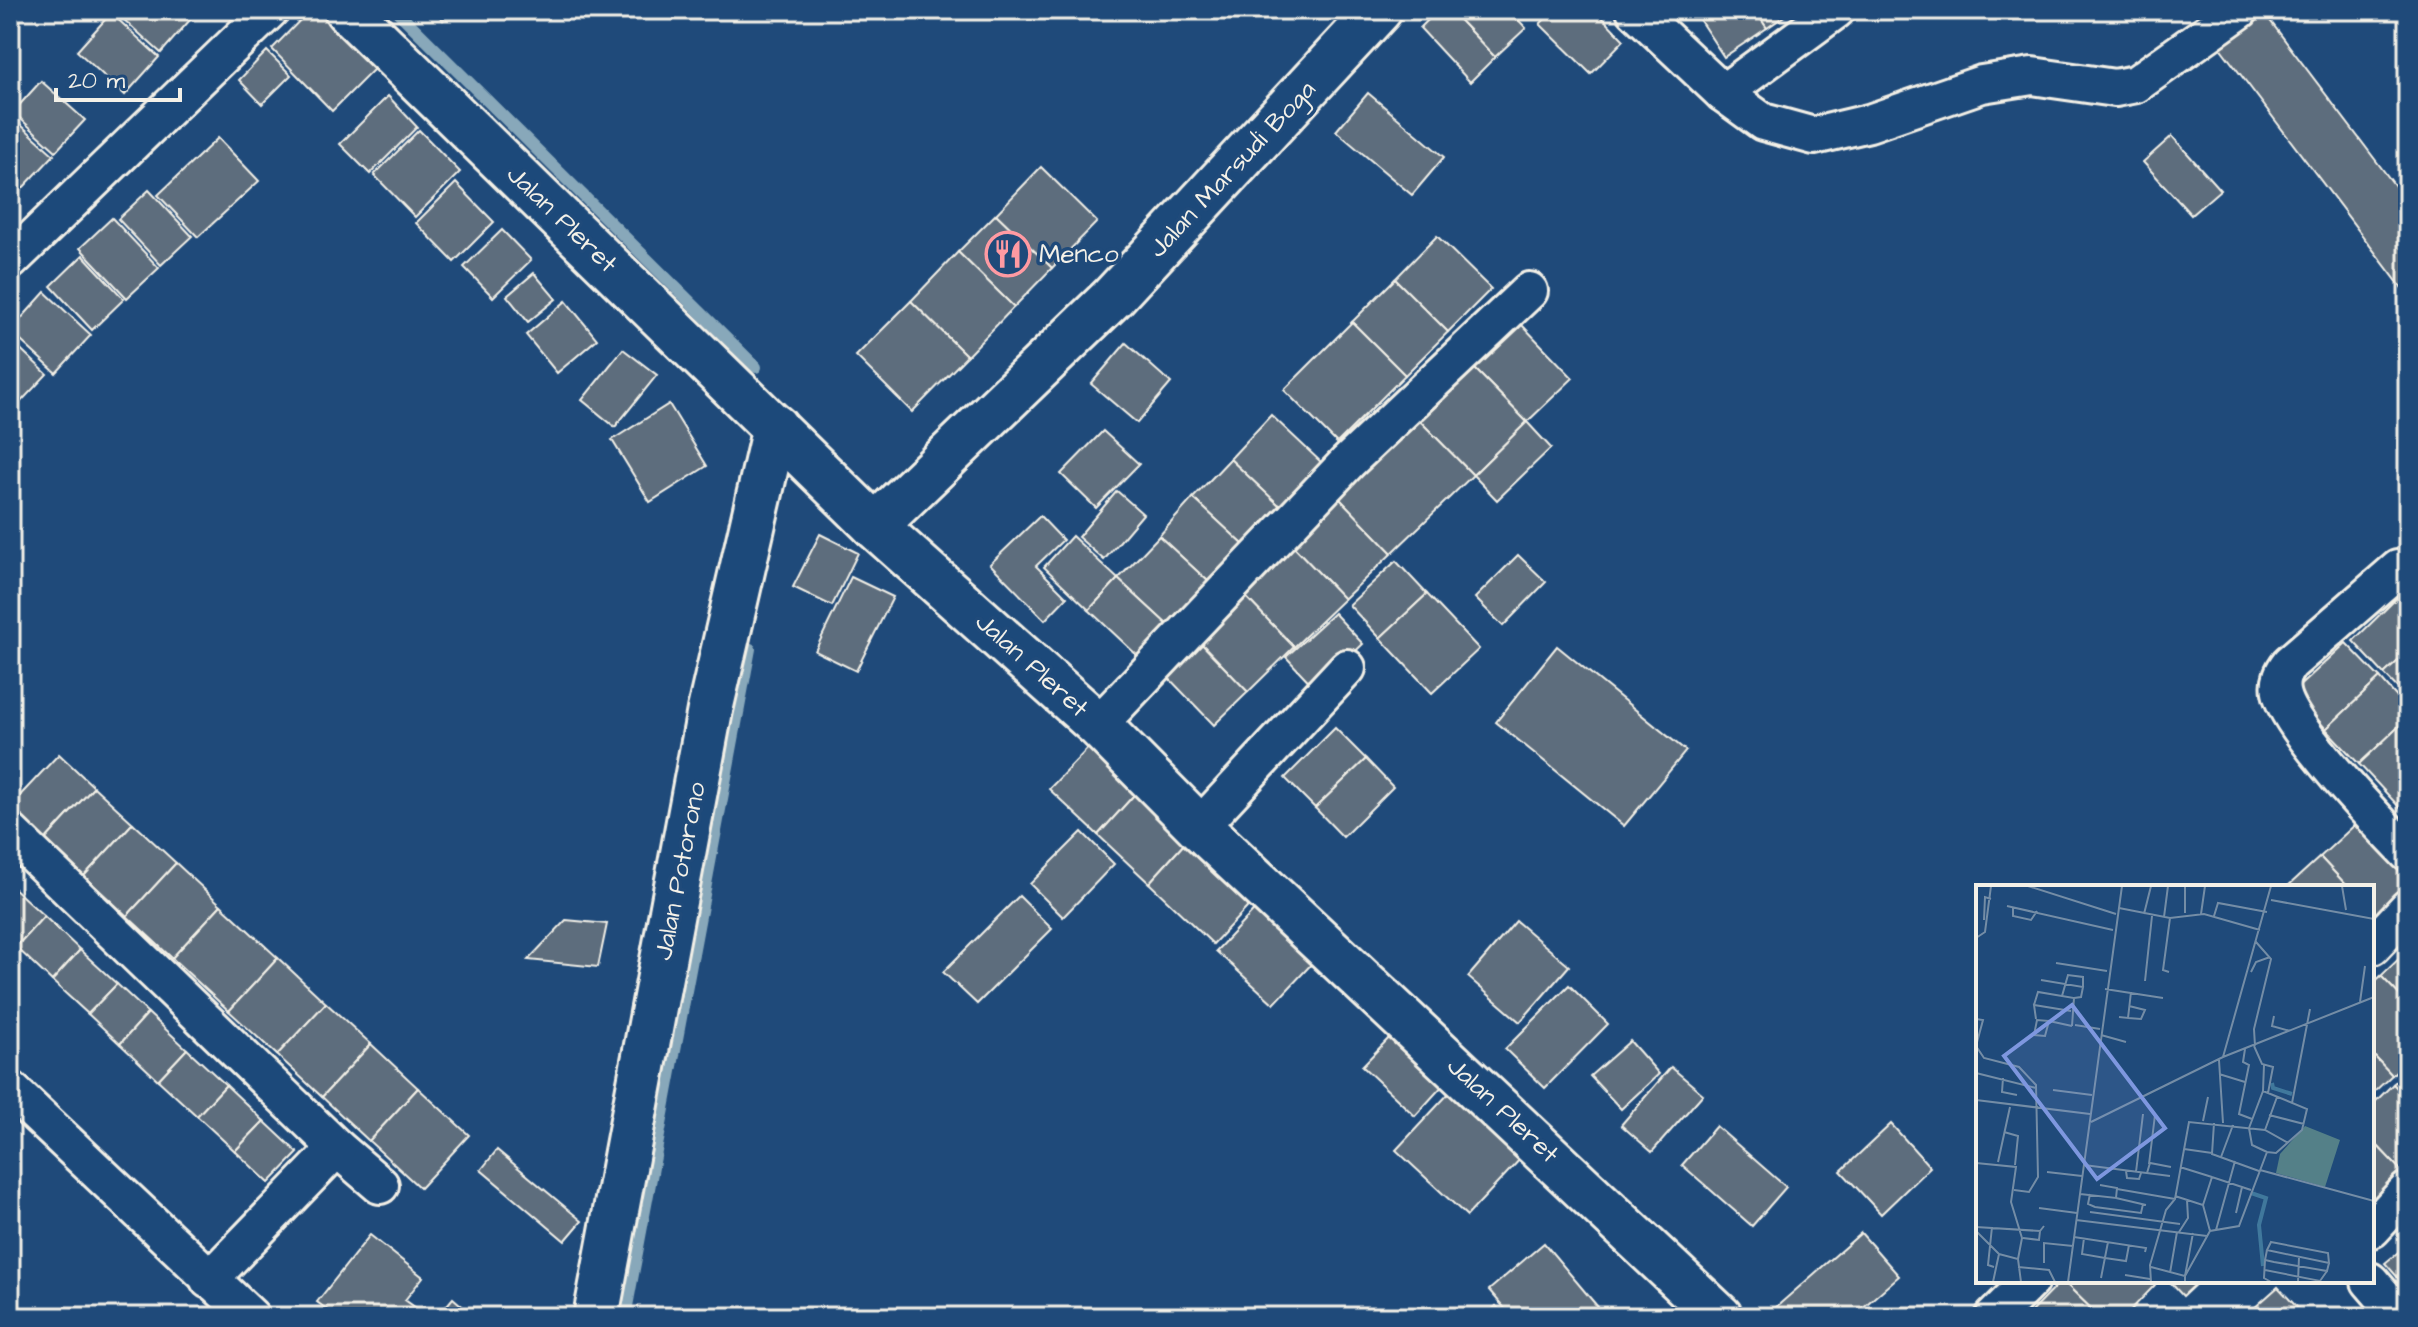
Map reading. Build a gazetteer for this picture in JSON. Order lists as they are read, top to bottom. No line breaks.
{"streets":{"main road":["Jalan Marsudi Boga","Jalan Pleret","Jalan Potorono"]},"crossings":[["Jalan Marsudi Boga","Jalan Pleret"],["Jalan Pleret","Jalan Potorono"]],"places":{"restaurant":["Menco"]},"scale_bar":"20 m"}
